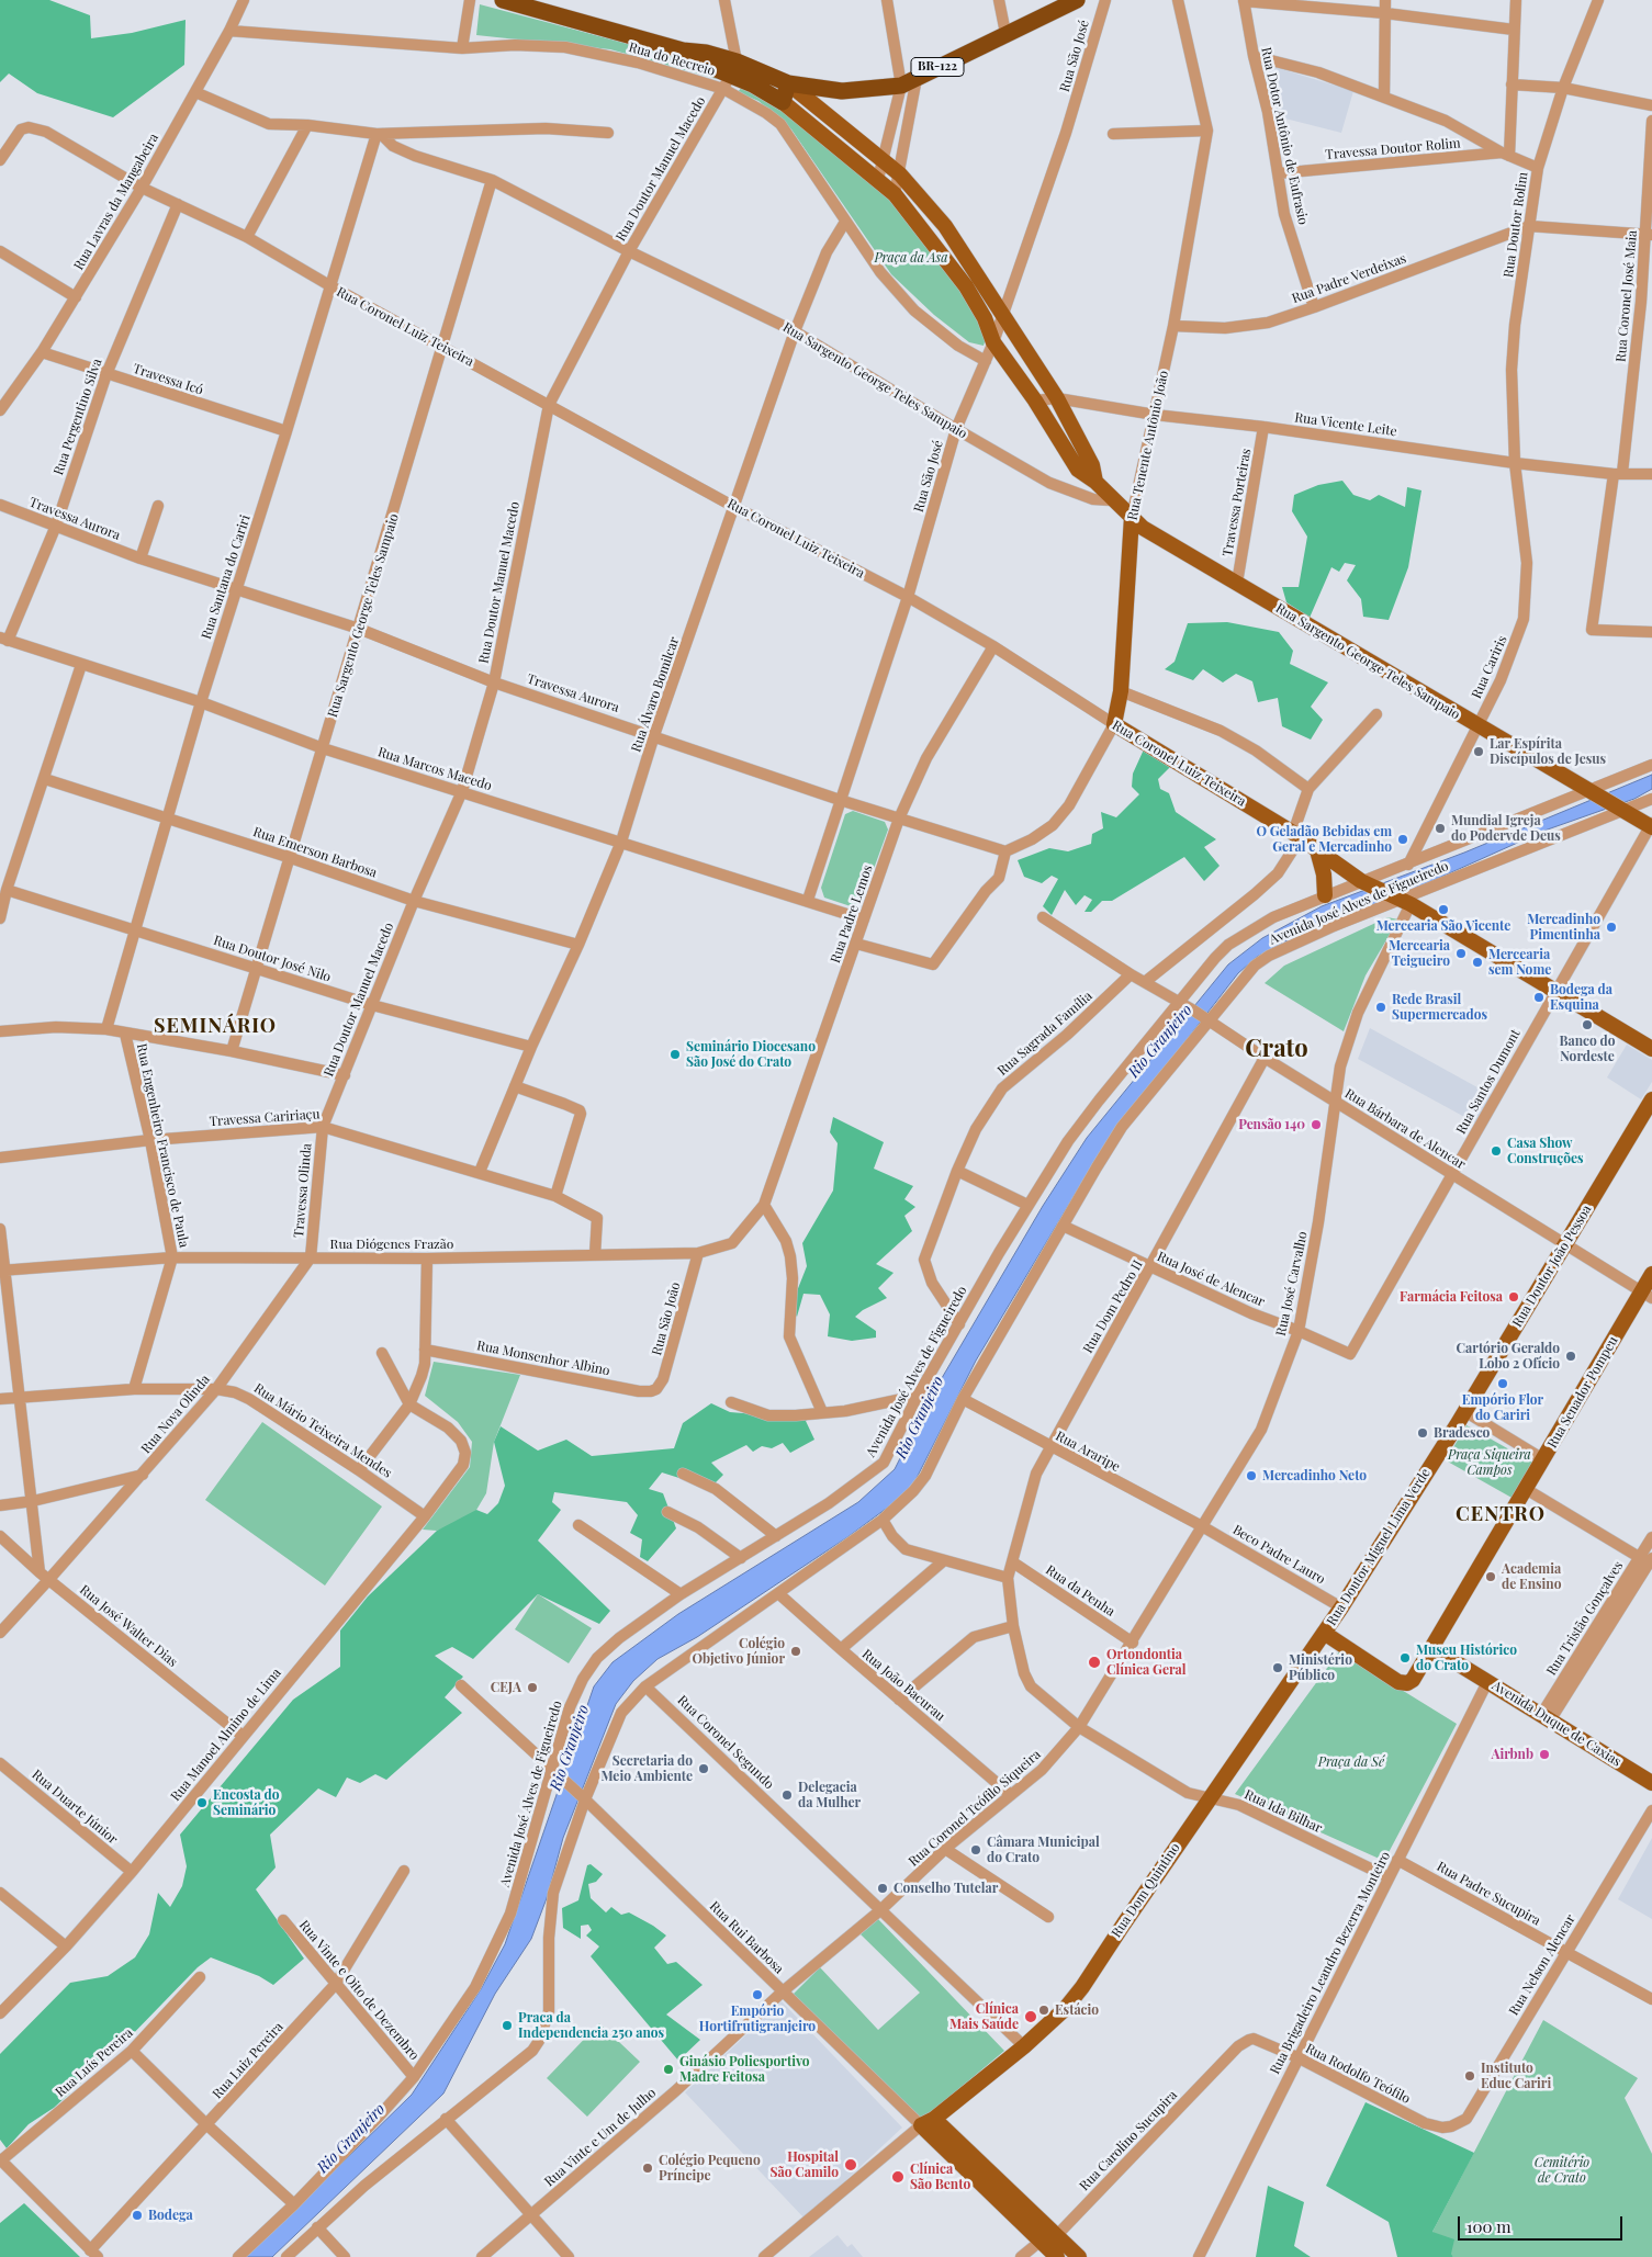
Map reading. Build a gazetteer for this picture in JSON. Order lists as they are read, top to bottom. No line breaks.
{"streets":{"highway":["BR-122"],"main road":["Rua Coronel Luiz Teixeira","Rua Sargento George Teles Sampaio","Rua Tenente Antônio João","Rua Doutor João Pessoa","Rua Senador Pompeu","Rua Doutor Miguel Lima Verde","Avenida Duque de Caxias","Rua Dom Quintino"],"street":["Rua São José","Rua do Recreio","Rua Dotor Antônio de Eufrasio","Travessa Doutor Rolim","Rua Doutor Manuel Macedo","Rua Lavras da Mangabeira","Rua Doutor Rolim","Rua Padre Verdeixas","Rua Coronel José Maia","Travessa Icó","Rua Pergentino Silva","Rua Vicente Leite","Travessa Porteiras","Travessa Aurora","Rua Santana do Cariri","Rua Cariris","Rua Álvaro Bomilcar","Rua Marcos Macedo","Rua Emerson Barbosa","Avenida José Alves de Figueiredo","Rua Padre Lemos","Rua Doutor José Nilo","Rua Sagrada Família","Rua Santos Dumont","Travessa Caririaçu","Rua Bárbara de Alencar","Rua Engenheiro Francisco de Paula","Travessa Olinda","Rua Diógenes Frazão","Rua José de Alencar","Rua José Carvalho","Rua Dom Pedro II","Rua São João","Rua Monsenhor Albino","Rua Nova Olinda","Rua Mário Teixeira Mendes","Rua Araripe","Beco Padre Lauro","Rua da Penha","Rua Tristão Gonçalves","Rua José Walter Dias","Rua João Bacurau","Rua Manoel Almino de Lima","Rua Coronel Segundo","Rua Duarte Júnior","Rua Coronel Teófilo Siqueira","Rua Ida Bilhar","Rua Padre Sucupira","Rua Rui Barbosa","Rua Brigadeiro Leandro Bezerra Monteiro","Rua Nelson Alencar","Rua Vinte e Oito de Dezembro","Rua Luiz Pereira","Rua Luís Pereira","Rua Rodolfo Teófilo","Rua Vinte e Um de Julho","Rua Carolino Sucupira"]},"crossings":[["Rua São José","Rua do Recreio"],["Rua São José","Rua Coronel Luiz Teixeira"],["Rua São José","Rua Sargento George Teles Sampaio"],["Rua São José","Travessa Aurora"],["Rua São José","Rua Marcos Macedo"],["Rua do Recreio","BR-122"],["Rua do Recreio","Rua Doutor Manuel Macedo"],["Rua do Recreio","Rua Lavras da Mangabeira"],["Rua do Recreio","Rua Álvaro Bomilcar"],["BR-122","Rua Doutor Manuel Macedo"],["Rua Dotor Antônio de Eufrasio","Travessa Doutor Rolim"],["Rua Dotor Antônio de Eufrasio","Rua Padre Verdeixas"],["Rua Doutor Manuel Macedo","Rua Coronel Luiz Teixeira"],["Rua Doutor Manuel Macedo","Rua Sargento George Teles Sampaio"],["Rua Doutor Manuel Macedo","Travessa Aurora"],["Rua Doutor Manuel Macedo","Rua Marcos Macedo"],["Rua Doutor Manuel Macedo","Rua Emerson Barbosa"],["Rua Doutor Manuel Macedo","Rua Doutor José Nilo"],["Rua Doutor Manuel Macedo","Travessa Caririaçu"],["Rua Doutor Manuel Macedo","Travessa Olinda"],["Rua Lavras da Mangabeira","Rua Coronel Luiz Teixeira"],["Rua Lavras da Mangabeira","Travessa Icó"],["Rua Doutor Rolim","Rua Padre Verdeixas"],["Rua Doutor Rolim","Rua Vicente Leite"],["Rua Doutor Rolim","Rua Cariris"],["Rua Padre Verdeixas","Rua Tenente Antônio João"],["Rua Coronel José Maia","Rua Vicente Leite"],["Rua Coronel Luiz Teixeira","Rua Sargento George Teles Sampaio"],["Rua Coronel Luiz Teixeira","Rua Pergentino Silva"],["Rua Coronel Luiz Teixeira","Rua Tenente Antônio João"],["Rua Coronel Luiz Teixeira","Rua Santana do Cariri"],["Rua Coronel Luiz Teixeira","Rua Álvaro Bomilcar"],["Rua Coronel Luiz Teixeira","Avenida José Alves de Figueiredo"],["Rua Coronel Luiz Teixeira","Rua Padre Lemos"],["Rua Coronel Luiz Teixeira","Rua Santos Dumont"],["Rua Coronel Luiz Teixeira","Rua José Carvalho"],["Travessa Icó","Rua Pergentino Silva"],["Travessa Icó","Rua Santana do Cariri"],["Rua Sargento George Teles Sampaio","Rua Tenente Antônio João"],["Rua Sargento George Teles Sampaio","Travessa Porteiras"],["Rua Sargento George Teles Sampaio","Travessa Aurora"],["Rua Sargento George Teles Sampaio","Rua Santana do Cariri"],["Rua Sargento George Teles Sampaio","Rua Cariris"],["Rua Sargento George Teles Sampaio","Rua Álvaro Bomilcar"],["Rua Sargento George Teles Sampaio","Rua Marcos Macedo"],["Rua Sargento George Teles Sampaio","Rua Emerson Barbosa"],["Rua Sargento George Teles Sampaio","Avenida José Alves de Figueiredo"],["Rua Sargento George Teles Sampaio","Rua Doutor José Nilo"],["Rua Sargento George Teles Sampaio","Rua Santos Dumont"],["Rua Pergentino Silva","Travessa Aurora"],["Rua Pergentino Silva","Rua Marcos Macedo"],["Rua Vicente Leite","Rua Tenente Antônio João"],["Rua Vicente Leite","Travessa Porteiras"],["Rua Vicente Leite","Rua Cariris"],["Rua Tenente Antônio João","Travessa Aurora"],["Travessa Aurora","Rua Santana do Cariri"],["Travessa Aurora","Rua Álvaro Bomilcar"],["Travessa Aurora","Rua Padre Lemos"],["Rua Santana do Cariri","Rua Marcos Macedo"],["Rua Santana do Cariri","Rua Emerson Barbosa"],["Rua Santana do Cariri","Rua Doutor José Nilo"],["Rua Cariris","Avenida José Alves de Figueiredo"],["Rua Álvaro Bomilcar","Rua Marcos Macedo"],["Rua Álvaro Bomilcar","Rua Emerson Barbosa"],["Rua Álvaro Bomilcar","Rua Doutor José Nilo"],["Rua Álvaro Bomilcar","Travessa Caririaçu"],["Rua Marcos Macedo","Rua Padre Lemos"],["Avenida José Alves de Figueiredo","Rua Sagrada Família"],["Avenida José Alves de Figueiredo","Rua Bárbara de Alencar"],["Avenida José Alves de Figueiredo","Rua José de Alencar"],["Avenida José Alves de Figueiredo","Rua José Carvalho"],["Avenida José Alves de Figueiredo","Rua Araripe"],["Avenida José Alves de Figueiredo","Rua João Bacurau"],["Avenida José Alves de Figueiredo","Rua Coronel Segundo"],["Avenida José Alves de Figueiredo","Rua Rui Barbosa"],["Avenida José Alves de Figueiredo","Rua Vinte e Oito de Dezembro"],["Rua Padre Lemos","Rua Diógenes Frazão"],["Rua Santos Dumont","Rua Bárbara de Alencar"],["Rua Santos Dumont","Rua José de Alencar"],["Travessa Caririaçu","Rua Engenheiro Francisco de Paula"],["Travessa Caririaçu","Travessa Olinda"],["Travessa Caririaçu","Rua Diógenes Frazão"],["Rua Bárbara de Alencar","Rua Doutor João Pessoa"],["Rua Bárbara de Alencar","Rua José Carvalho"],["Rua Bárbara de Alencar","Rua Dom Pedro II"],["Rua Bárbara de Alencar","Rua Senador Pompeu"],["Rua Engenheiro Francisco de Paula","Rua Diógenes Frazão"],["Rua Engenheiro Francisco de Paula","Rua Mário Teixeira Mendes"],["Travessa Olinda","Rua Diógenes Frazão"],["Travessa Olinda","Rua Nova Olinda"],["Rua Diógenes Frazão","Rua São João"],["Rua Diógenes Frazão","Rua Nova Olinda"],["Rua Doutor João Pessoa","Rua Doutor Miguel Lima Verde"],["Rua José de Alencar","Rua José Carvalho"],["Rua José de Alencar","Rua Dom Pedro II"],["Rua José Carvalho","Rua Araripe"],["Rua José Carvalho","Beco Padre Lauro"],["Rua José Carvalho","Rua da Penha"],["Rua José Carvalho","Rua Coronel Teófilo Siqueira"],["Rua José Carvalho","Rua Ida Bilhar"],["Rua Dom Pedro II","Rua Araripe"],["Rua Dom Pedro II","Rua da Penha"],["Rua Dom Pedro II","Rua Ida Bilhar"],["Rua São João","Rua Monsenhor Albino"],["Rua Senador Pompeu","Rua Doutor Miguel Lima Verde"],["Rua Senador Pompeu","Avenida Duque de Caxias"],["Rua Senador Pompeu","Rua Dom Quintino"],["Rua Nova Olinda","Rua Mário Teixeira Mendes"],["Rua Nova Olinda","Rua José Walter Dias"],["Rua Mário Teixeira Mendes","Rua Manoel Almino de Lima"],["Rua Araripe","Beco Padre Lauro"],["Rua Doutor Miguel Lima Verde","Beco Padre Lauro"],["Rua Doutor Miguel Lima Verde","Rua Dom Quintino"],["Rua Tristão Gonçalves","Avenida Duque de Caxias"],["Rua José Walter Dias","Rua Manoel Almino de Lima"],["Rua João Bacurau","Rua Coronel Teófilo Siqueira"],["Avenida Duque de Caxias","Rua Brigadeiro Leandro Bezerra Monteiro"],["Rua Manoel Almino de Lima","Rua Duarte Júnior"],["Rua Coronel Segundo","Rua Coronel Teófilo Siqueira"],["Rua Coronel Segundo","Rua Dom Quintino"],["Rua Coronel Teófilo Siqueira","Rua Ida Bilhar"],["Rua Coronel Teófilo Siqueira","Rua Rui Barbosa"],["Rua Coronel Teófilo Siqueira","Rua Vinte e Um de Julho"],["Rua Ida Bilhar","Rua Dom Quintino"],["Rua Ida Bilhar","Rua Brigadeiro Leandro Bezerra Monteiro"],["Rua Dom Quintino","Rua Rui Barbosa"],["Rua Padre Sucupira","Rua Brigadeiro Leandro Bezerra Monteiro"],["Rua Padre Sucupira","Rua Nelson Alencar"],["Rua Rui Barbosa","Rua Vinte e Um de Julho"],["Rua Brigadeiro Leandro Bezerra Monteiro","Rua Rodolfo Teófilo"],["Rua Nelson Alencar","Rua Rodolfo Teófilo"],["Rua Vinte e Oito de Dezembro","Rua Luiz Pereira"],["Rua Rodolfo Teófilo","Rua Carolino Sucupira"]],"districts":["SEMINÁRIO","Crato","CENTRO"],"water":["Rio Granjeiro"],"parks":["Praça da Asa","Praça Siqueira Campos","Praça da Sé","Cemitério de Crato"],"places":["Lar Espírita Discípulos de Jesus","Mundial Igreja do Podervde Deus","O Geladão Bebidas em Geral e Mercadinho","Mercearia São Vicente","Mercadinho Pimentinha","Mercearia Teigueiro","Mercearia sem Nome","Bodega da Esquina","Rede Brasil Supermercados","Banco do Nordeste","Seminário Diocesano São José do Crato","Pensão 140","Casa Show Construções","Farmácia Feitosa","Cartório Geraldo Lobo 2 Ofício","Empório Flor do Cariri","Bradesco","Mercadinho Neto","Academia de Ensino","Colégio Objetivo Júnior","Museu Histórico do Crato","Ortondontia Clínica Geral","Ministério Público","CEJA","Airbnb","Secretaria do Meio Ambiente","Delegacia da Mulher","Encosta do Seminário","Câmara Municipal do Crato","Conselho Tutelar","Empório Hortifrutigranjeiro","Estácio","Clínica Mais Saúde","Praca da Independencia 250 anos","Ginásio Poliesportivo Madre Feitosa","Instituto Educ Cariri","Hospital São Camilo","Colégio Pequeno Príncipe","Clínica São Bento","Bodega"],"scale_bar":"100 m"}
